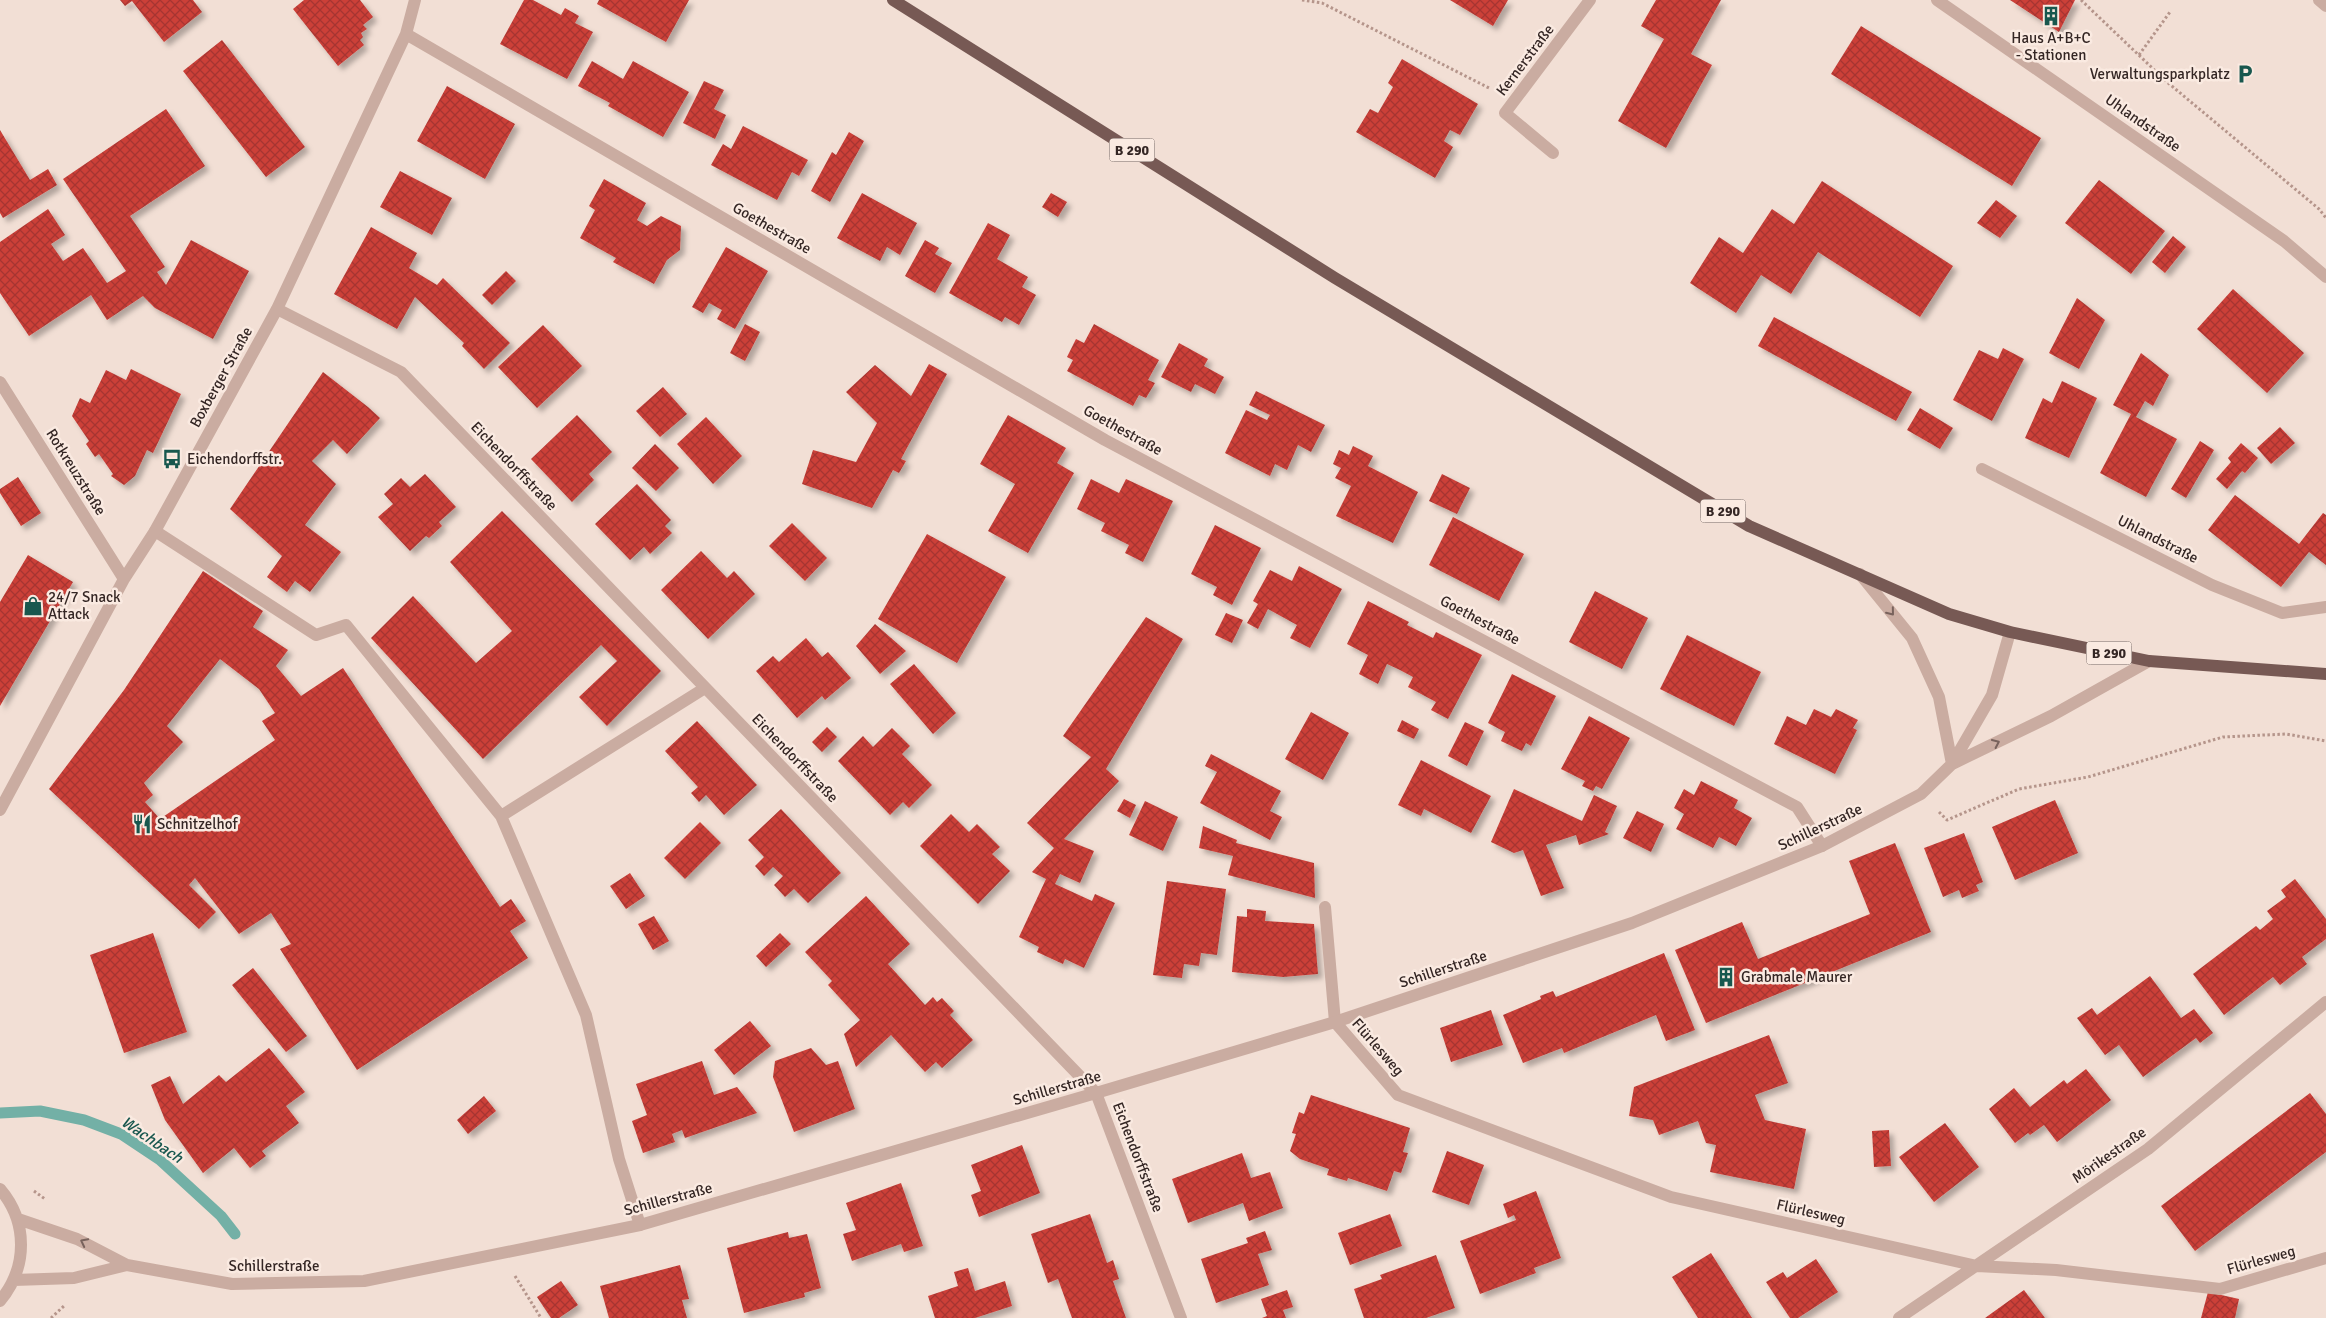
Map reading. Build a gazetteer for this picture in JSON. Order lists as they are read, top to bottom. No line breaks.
{"streets":{"main road":["B 290"],"street":["Kernerstraße","Uhlandstraße","Goethestraße","Boxberger Straße","Eichendorffstraße","Rotkreuzstraße","Schillerstraße","Flürlesweg","Mörikestraße"]},"crossings":[["B 290","Schillerstraße"],["Goethestraße","Boxberger Straße"],["Goethestraße","Schillerstraße"],["Boxberger Straße","Eichendorffstraße"],["Boxberger Straße","Rotkreuzstraße"],["Eichendorffstraße","Schillerstraße"],["Schillerstraße","Flürlesweg"],["Flürlesweg","Mörikestraße"]],"water":["Wachbach"],"places":{"building":["Haus A+B+C - Stationen","Grabmale Maurer"],"parking":["Verwaltungsparkplatz"],"bus stop":["Eichendorffstr."],"shop":["24/7 Snack Attack"],"restaurant":["Schnitzelhof"]}}
